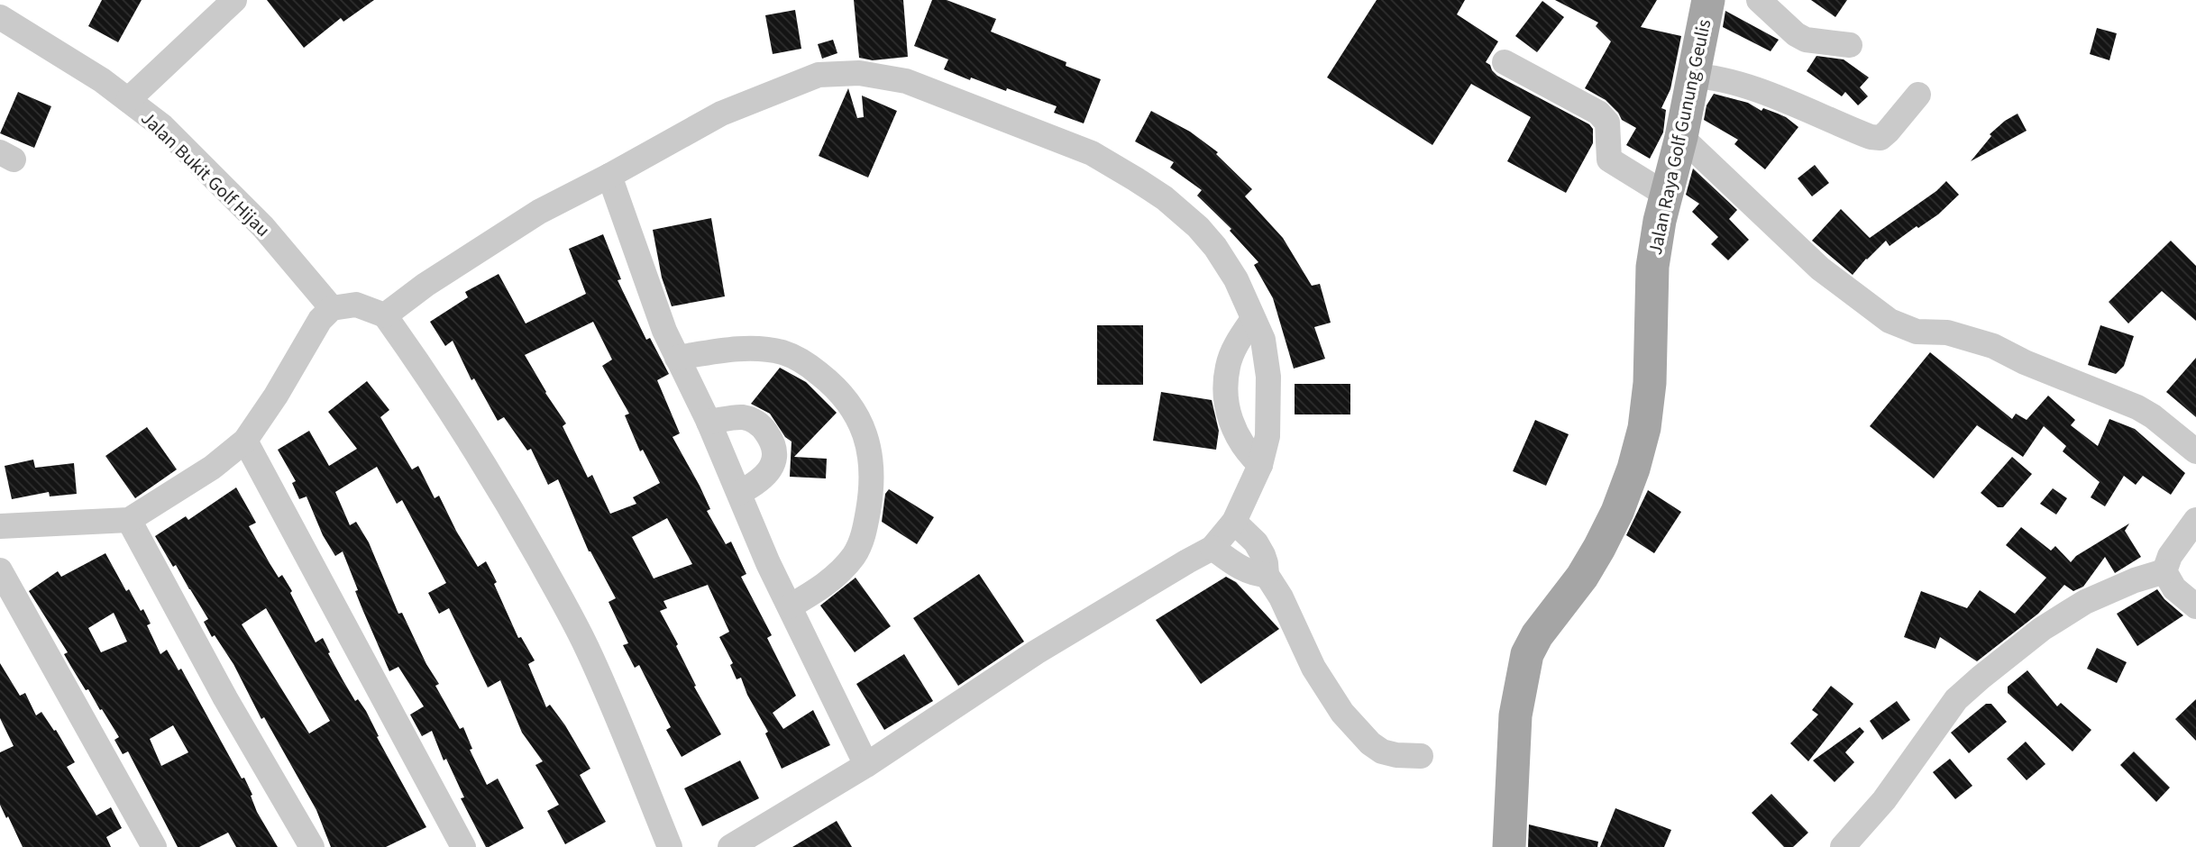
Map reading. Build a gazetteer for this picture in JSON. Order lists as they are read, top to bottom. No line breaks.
{"streets":{"main road":["Jalan Raya Golf Gunung Geulis"],"street":["Jalan Bukit Golf Hijau"]}}
